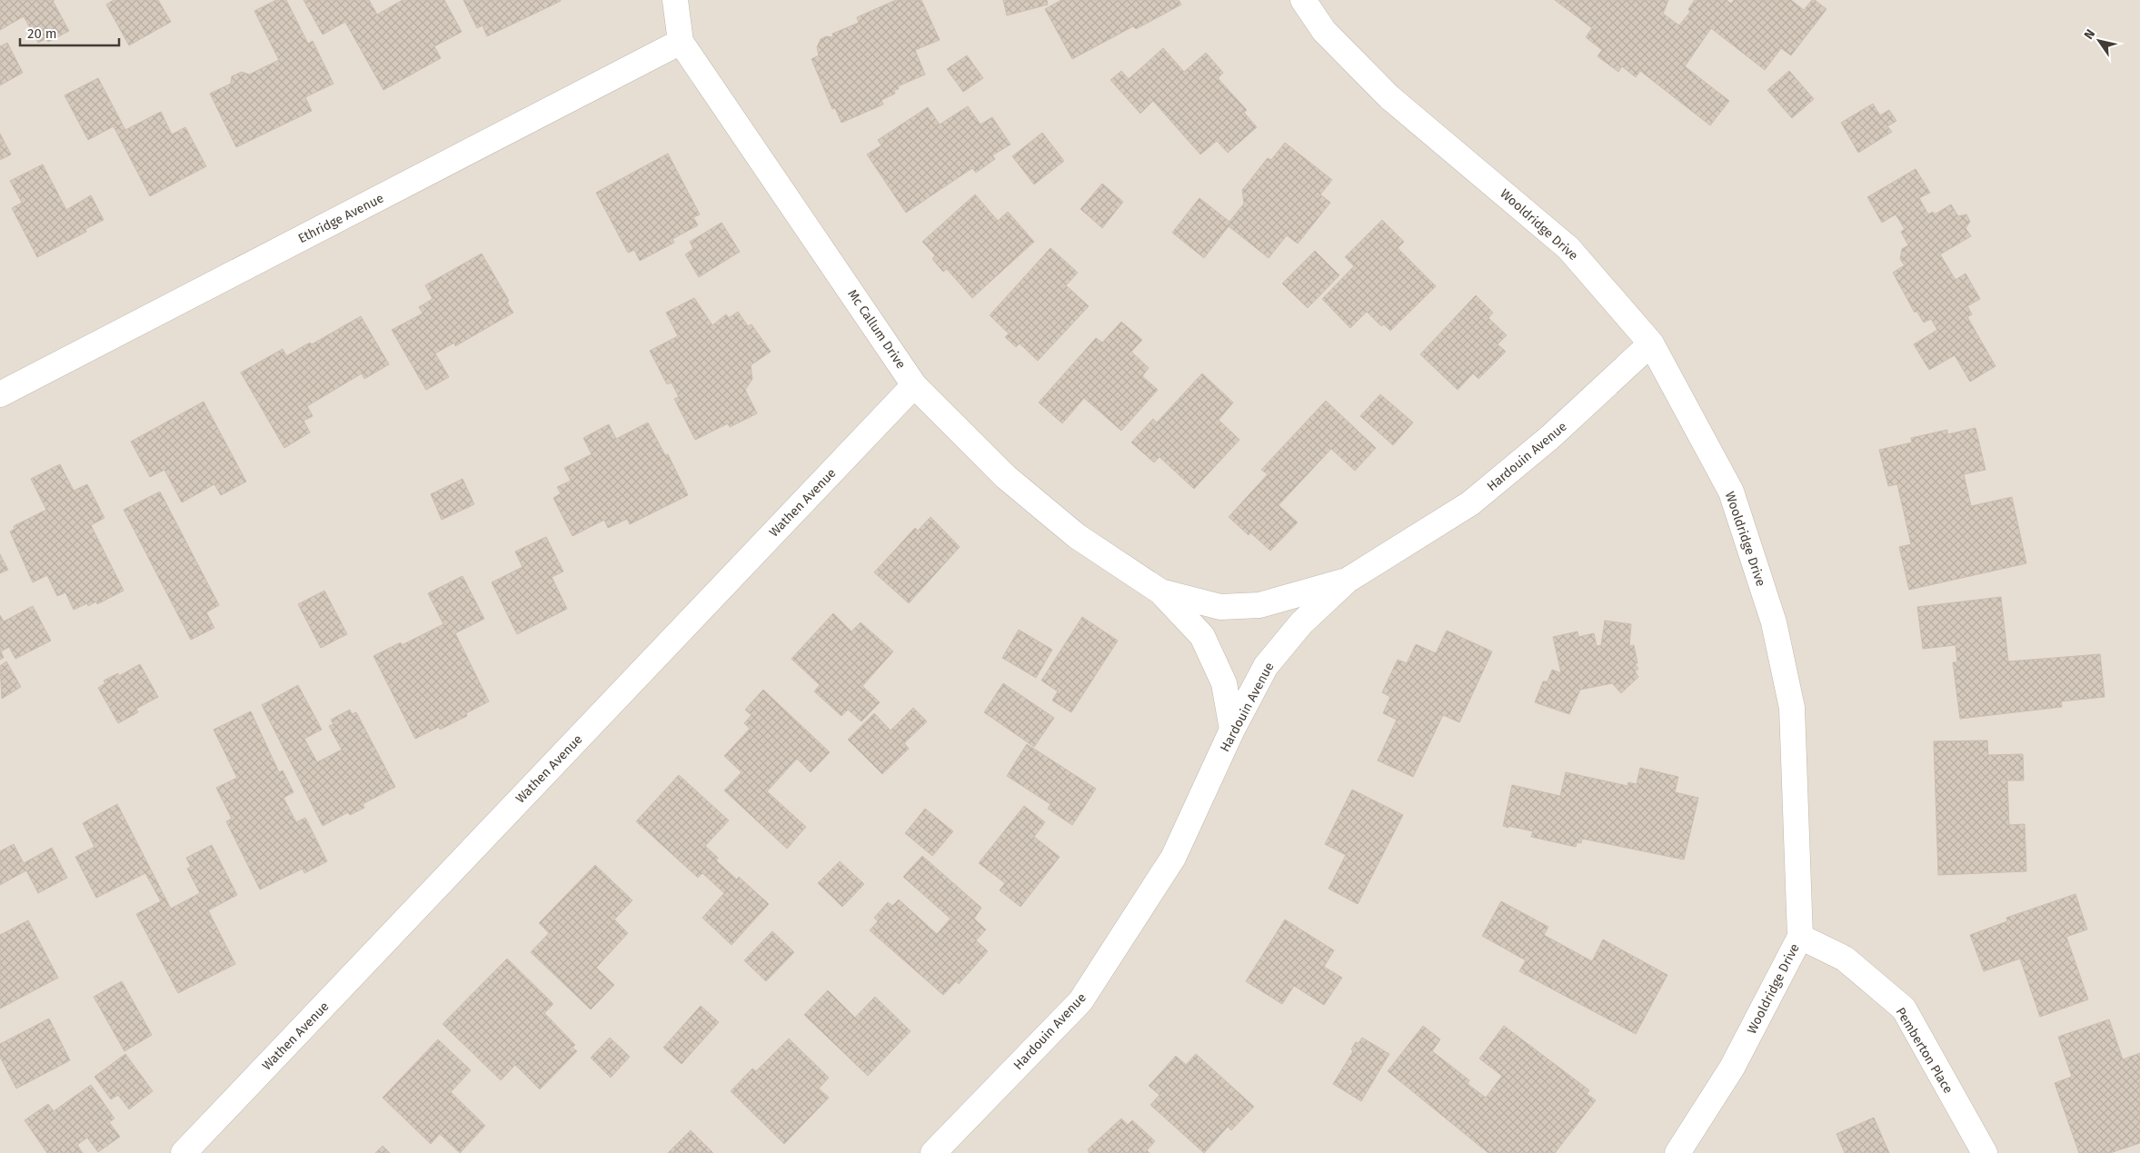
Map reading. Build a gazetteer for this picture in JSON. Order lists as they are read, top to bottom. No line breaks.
{"streets":{"street":["Ethridge Avenue","Wooldridge Drive","Mc Callum Drive","Hardouin Avenue","Wathen Avenue","Pemberton Place"]},"crossings":[["Ethridge Avenue","Mc Callum Drive"],["Wooldridge Drive","Hardouin Avenue"],["Wooldridge Drive","Pemberton Place"],["Mc Callum Drive","Hardouin Avenue"],["Mc Callum Drive","Wathen Avenue"]],"scale_bar":"20 m","north":"top left"}
